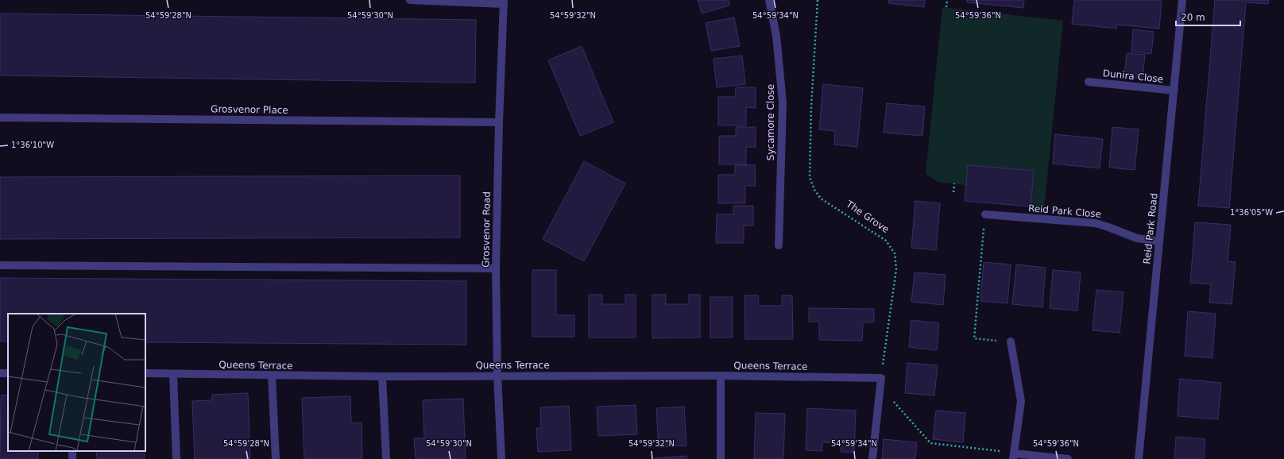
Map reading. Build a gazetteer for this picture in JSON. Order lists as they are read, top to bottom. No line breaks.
{"streets":{"street":["Dunira Close","Grosvenor Place","Sycamore Close","Reid Park Close","Reid Park Road","Grosvenor Road","Queens Terrace"],"path":["The Grove"]},"crossings":[["Dunira Close","Reid Park Road"],["Grosvenor Place","Grosvenor Road"],["Reid Park Close","Reid Park Road"],["The Grove","Queens Terrace"],["Grosvenor Road","Queens Terrace"]],"scale_bar":"20 m","coordinates":["54°59'28\"N","54°59'30\"N","54°59'32\"N","54°59'34\"N","54°59'36\"N","1°36'10\"W","1°36'05\"W"]}
